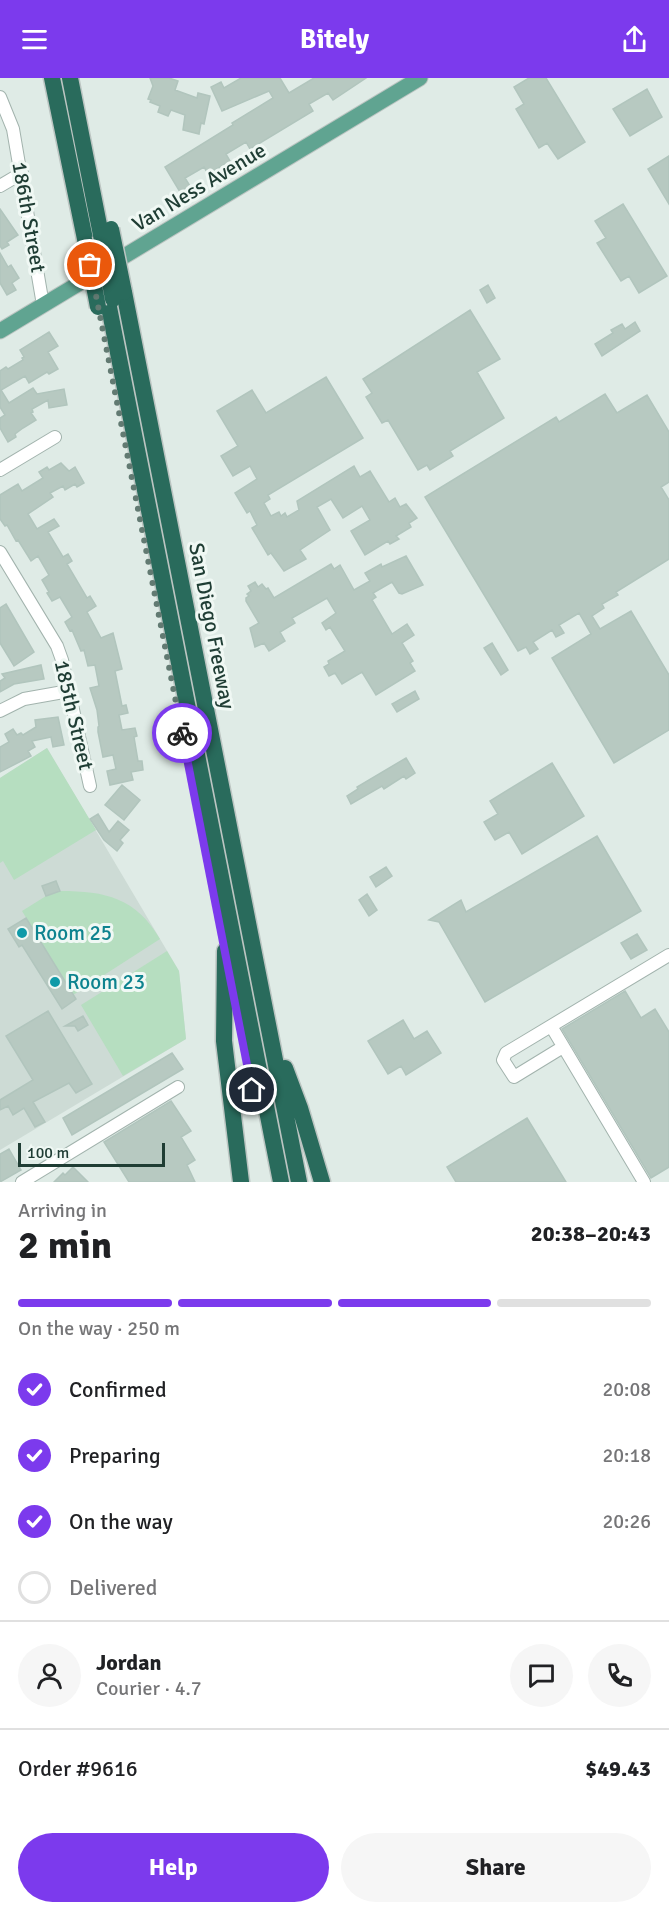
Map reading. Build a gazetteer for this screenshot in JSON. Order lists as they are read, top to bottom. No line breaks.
{"streets":{"highway":["San Diego Freeway"],"main road":["Van Ness Avenue"],"street":["186th Street","185th Street"]},"crossings":[["Van Ness Avenue","186th Street"]],"places":["Room 25","Room 23"],"scale_bar":"100 m","page":{"header":"Bitely","scale":"100 m","heading":["2 min","Arriving in","20:38–20:43"],"panel":["Jordan","Courier · 4.7","Order #9616","$49.43"],"bar":"On the way · 250 m","list":[["Confirmed","20:08"],["Preparing","20:18"],["On the way","20:26"],"Delivered"],"buttons":["Help","Share"]}}
